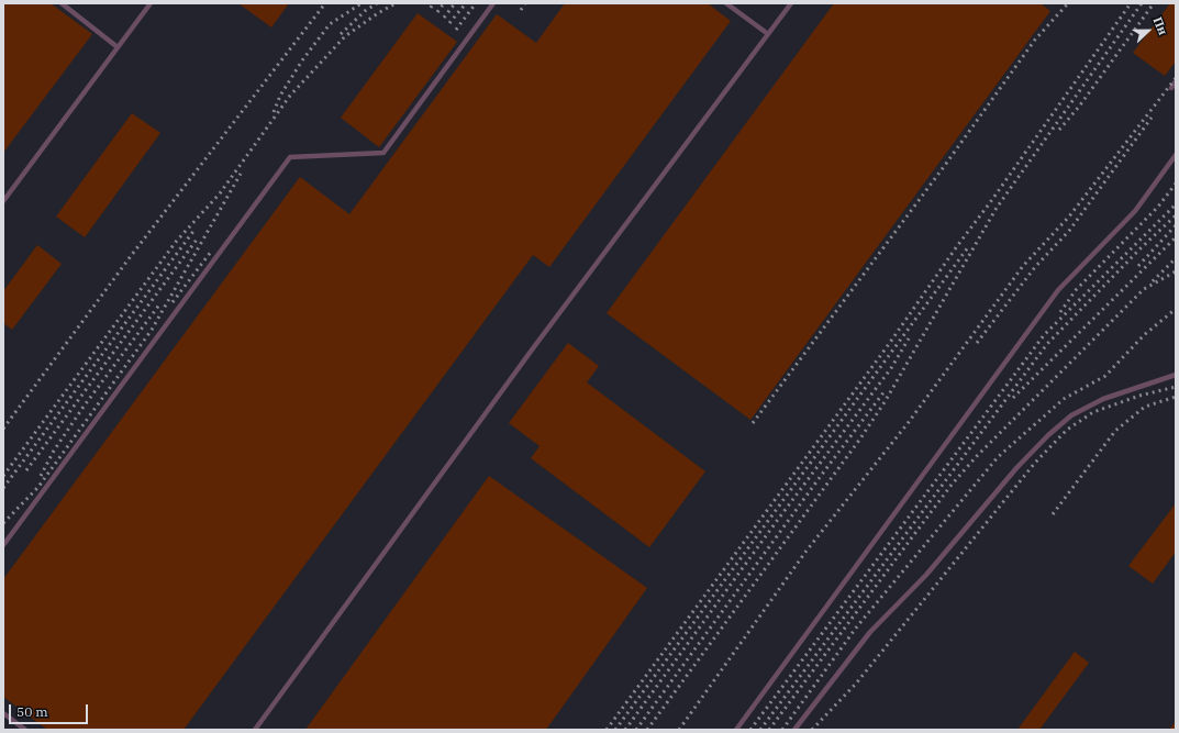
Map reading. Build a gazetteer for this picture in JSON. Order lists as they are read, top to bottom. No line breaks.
{"scale_bar":"50 m","north":"right"}
